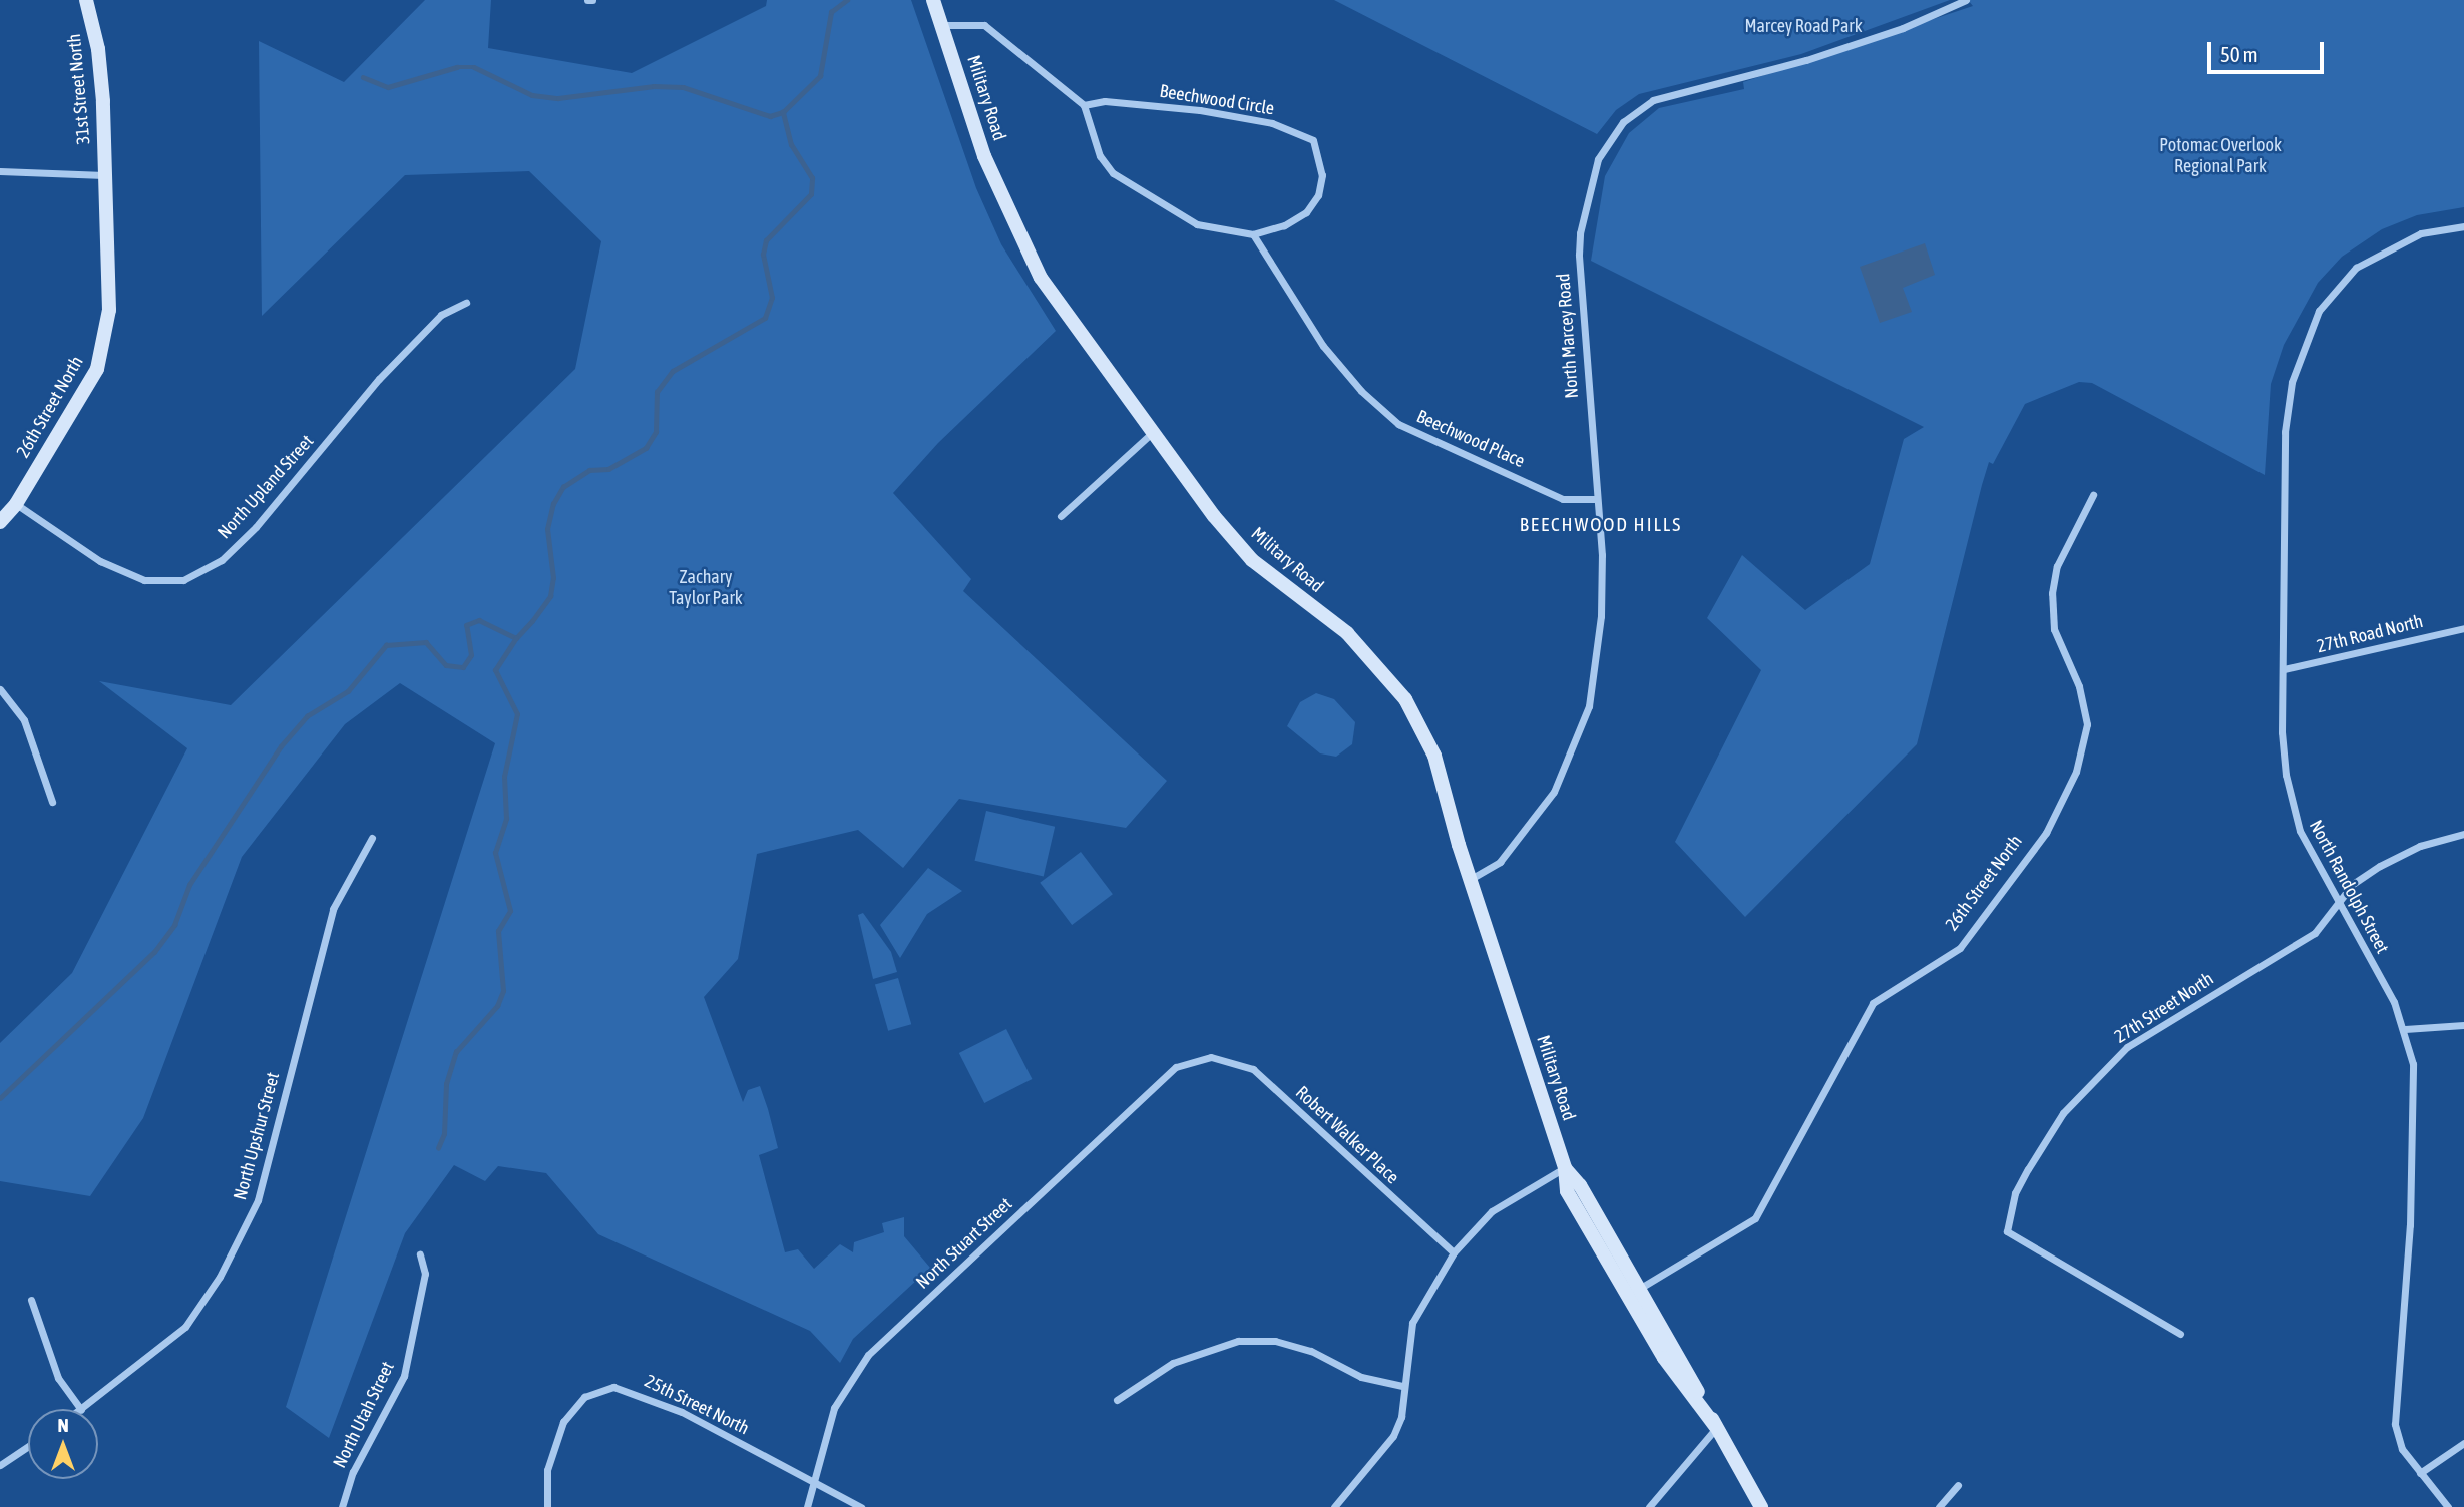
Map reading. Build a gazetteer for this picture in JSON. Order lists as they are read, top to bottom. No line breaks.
{"streets":{"main road":["31st Street North","Military Road","26th Street North"],"street":["Beechwood Circle","North Marcey Road","Beechwood Place","North Upland Street","27th Road North","North Randolph Street","27th Street North","Robert Walker Place","North Upshur Street","North Stuart Street","25th Street North","North Utah Street"]},"crossings":[["31st Street North","26th Street North"],["Military Road","North Marcey Road"],["Military Road","26th Street North"],["Beechwood Circle","Beechwood Place"],["North Marcey Road","Beechwood Place"],["26th Street North","North Upland Street"],["27th Road North","North Randolph Street"],["North Randolph Street","27th Street North"],["Robert Walker Place","North Stuart Street"],["North Stuart Street","25th Street North"]],"districts":["BEECHWOOD HILLS"],"parks":["Marcey Road Park","Potomac Overlook Regional Park","Zachary Taylor Park"],"scale_bar":"50 m","north":"top"}
